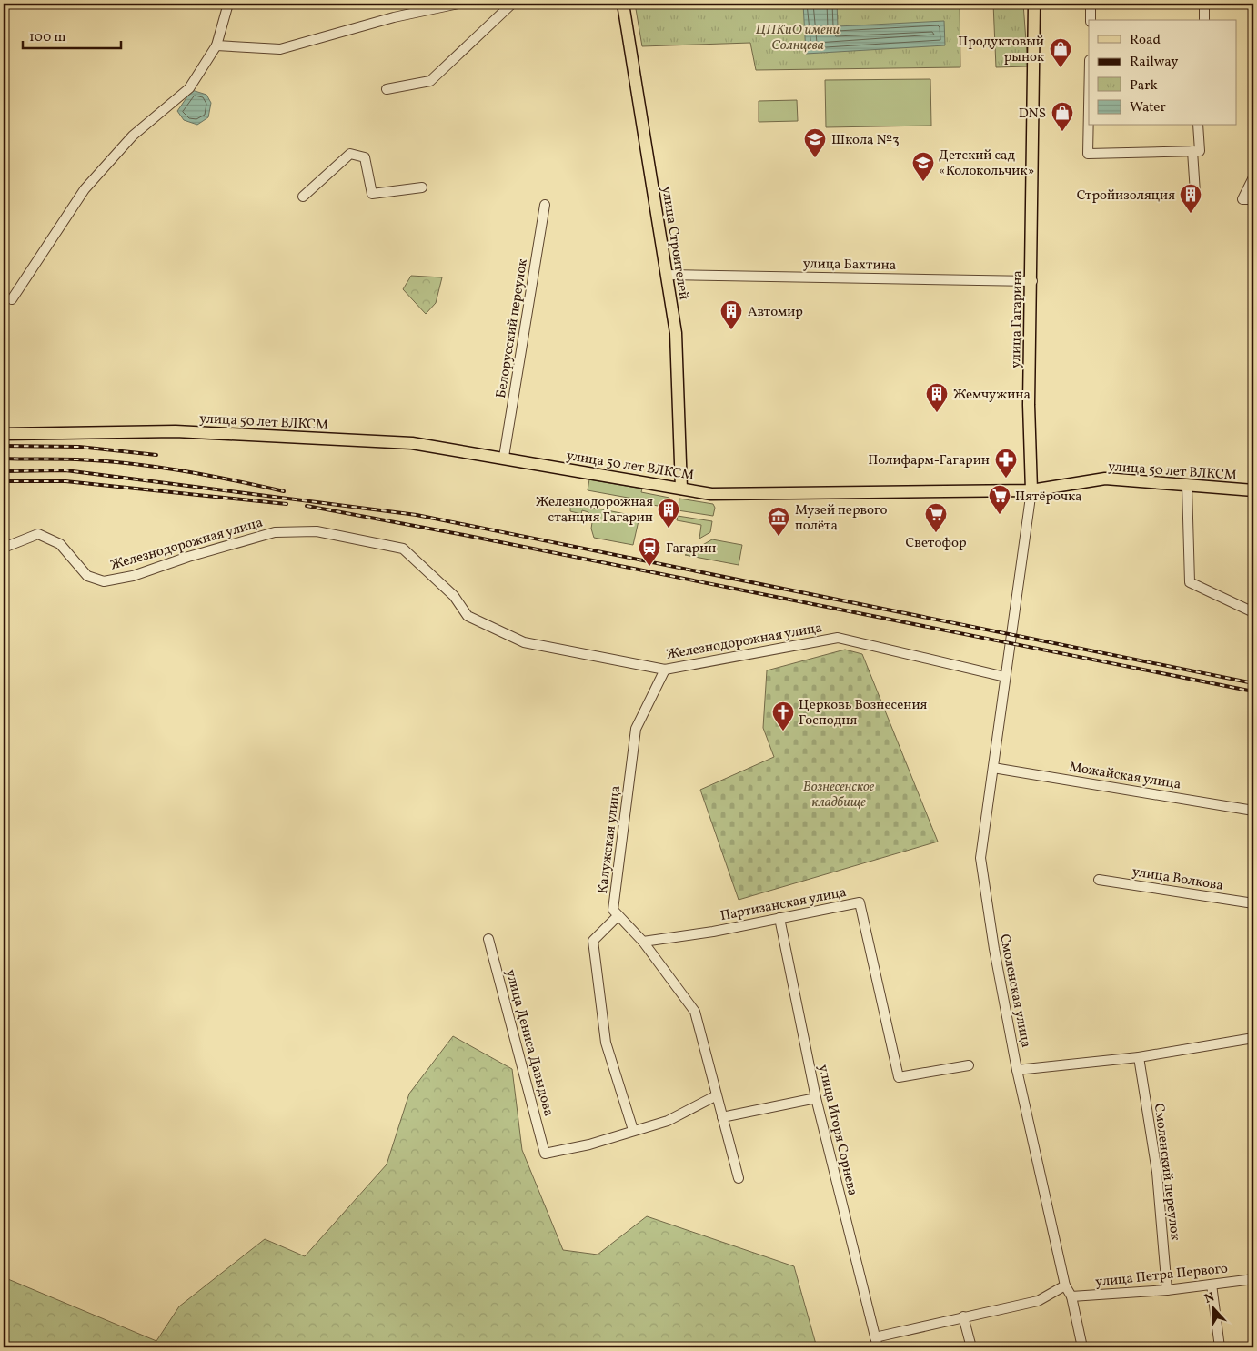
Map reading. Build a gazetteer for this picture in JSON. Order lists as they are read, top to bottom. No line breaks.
{"streets":{"main road":["улица Строителей","улица Гагарина","улица 50 лет ВЛКСМ"],"street":["улица Бахтина","Белорусский переулок","Железнодорожная улица","Можайская улица","Калужская улица","улица Волкова","Партизанская улица","Смоленская улица","улица Дениса Давыдова","улица Игоря Сорнева","Смоленский переулок","улица Петра Первого"]},"crossings":[["улица Строителей","улица Бахтина"],["улица Строителей","улица 50 лет ВЛКСМ"],["улица Бахтина","улица Гагарина"],["улица Гагарина","улица 50 лет ВЛКСМ"],["улица Гагарина","Смоленская улица"],["Белорусский переулок","улица 50 лет ВЛКСМ"],["Железнодорожная улица","Калужская улица"],["Железнодорожная улица","Смоленская улица"],["Можайская улица","Смоленская улица"],["Партизанская улица","улица Игоря Сорнева"],["Смоленская улица","улица Петра Первого"],["Смоленский переулок","улица Петра Первого"]],"parks":["ЦПКиО имени Солнцева","Вознесенское кладбище"],"places":{"shop":["Продуктовый рынок","DNS"],"school or university":["Школа №3","Детский сад «Колокольчик»"],"building":["Стройизоляция","Автомир","Жемчужина","Железнодорожная станция Гагарин"],"pharmacy":["Полифарм-Гагарин"],"supermarket":["Пятёрочка","Светофор"],"museum":["Музей первого полёта"],"station":["Гагарин"],"church":["Церковь Вознесения Господня"]},"legend":["Road","Railway","Park","Water"],"scale_bar":"100 m","north":"top"}
